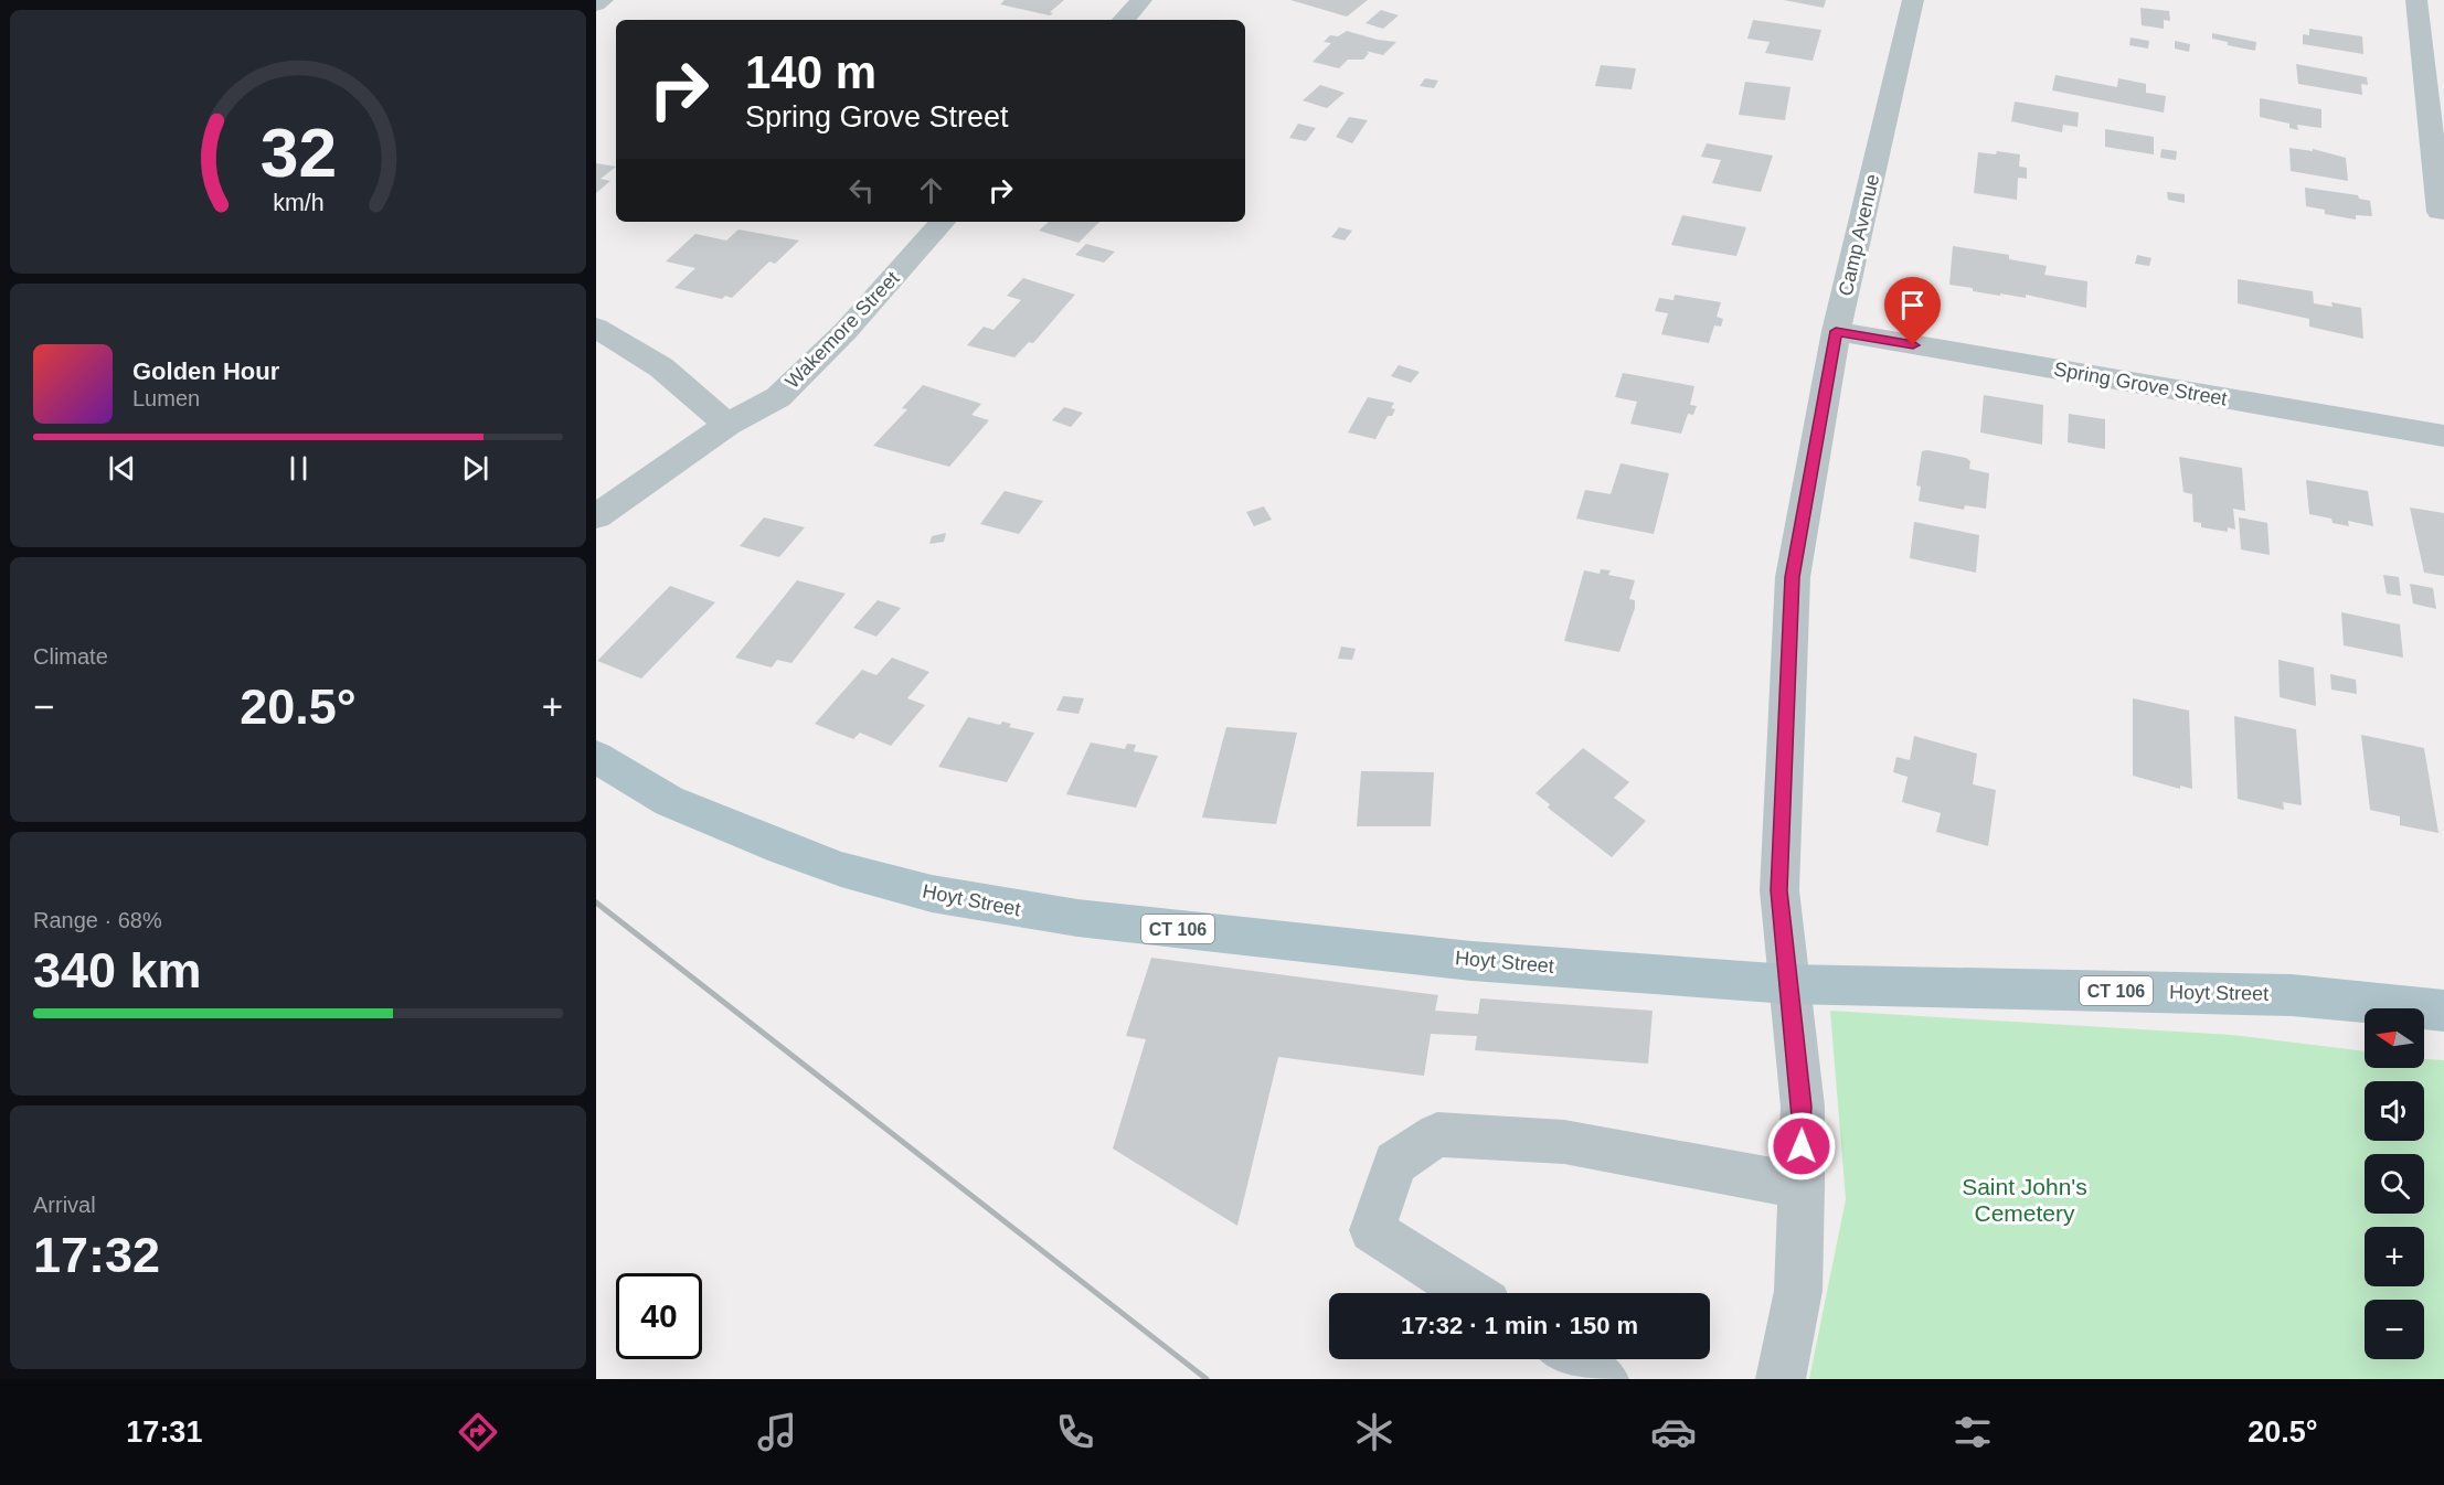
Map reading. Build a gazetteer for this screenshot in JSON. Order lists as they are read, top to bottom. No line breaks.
{"streets":{"main road":["Hoyt Street","CT 106"],"street":["Camp Avenue","Wakemore Street","Spring Grove Street"]},"crossings":[["Camp Avenue","Spring Grove Street"],["Camp Avenue","Hoyt Street"]],"parks":["Saint John's Cemetery"],"north":"left","page":{"turn":["140 m","Spring Grove Street"],"song":["Golden Hour","Lumen"],"tile":["Climate",["Range · 68%","340 km"],["Arrival","17:32"]],"heat":["−","20.5°","+"],"map_buttons":["+","−"],"limit":"40","trip":"17:32 · 1 min · 150 m","tabs":["17:31","20.5°"],"gauge":["32","km/h"]}}
